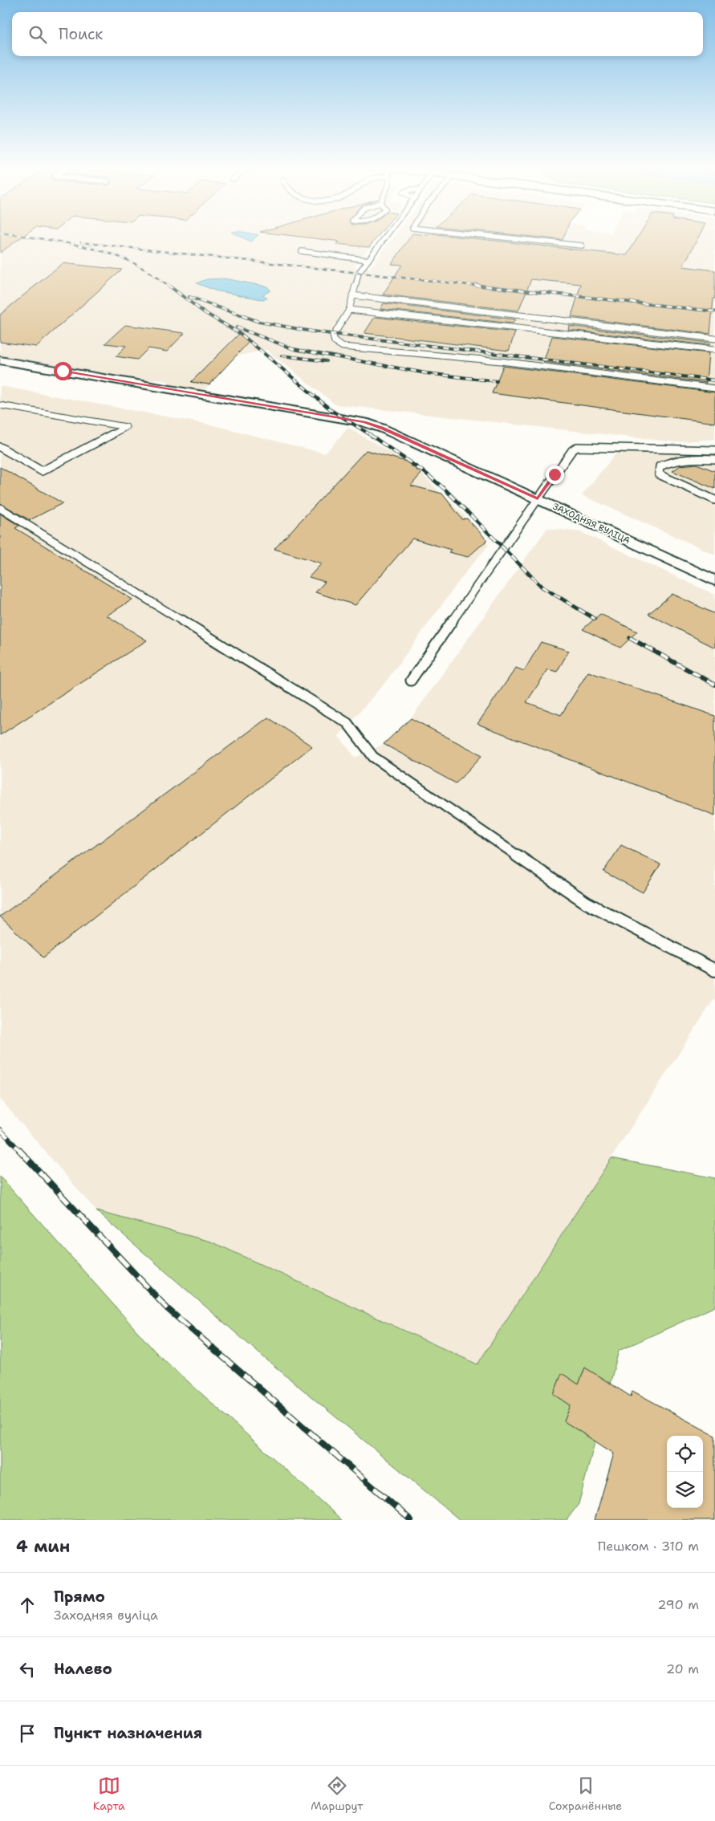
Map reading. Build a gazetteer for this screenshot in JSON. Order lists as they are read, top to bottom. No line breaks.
{"streets":{"street":["ЗАХОДНЯЯ ВУЛІЦА"]},"page":{"search":"Поиск","heading":["4 мин","Пешком · 310 m"],"list":[["Прямо","Заходняя вуліца","290 m"],["Налево","20 m"],"Пункт назначения"],"nav":["Карта","Маршрут","Сохранённые"]}}
